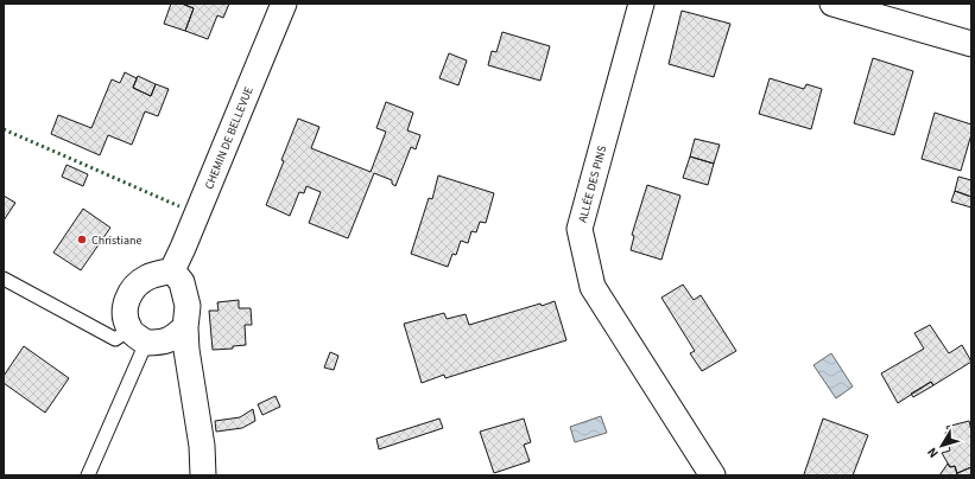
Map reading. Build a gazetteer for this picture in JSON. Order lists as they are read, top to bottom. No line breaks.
{"streets":{"street":["CHEMIN DE BELLEVUE","ALLÉE DES PINS"]},"places":["Christiane"],"north":"bottom left"}
